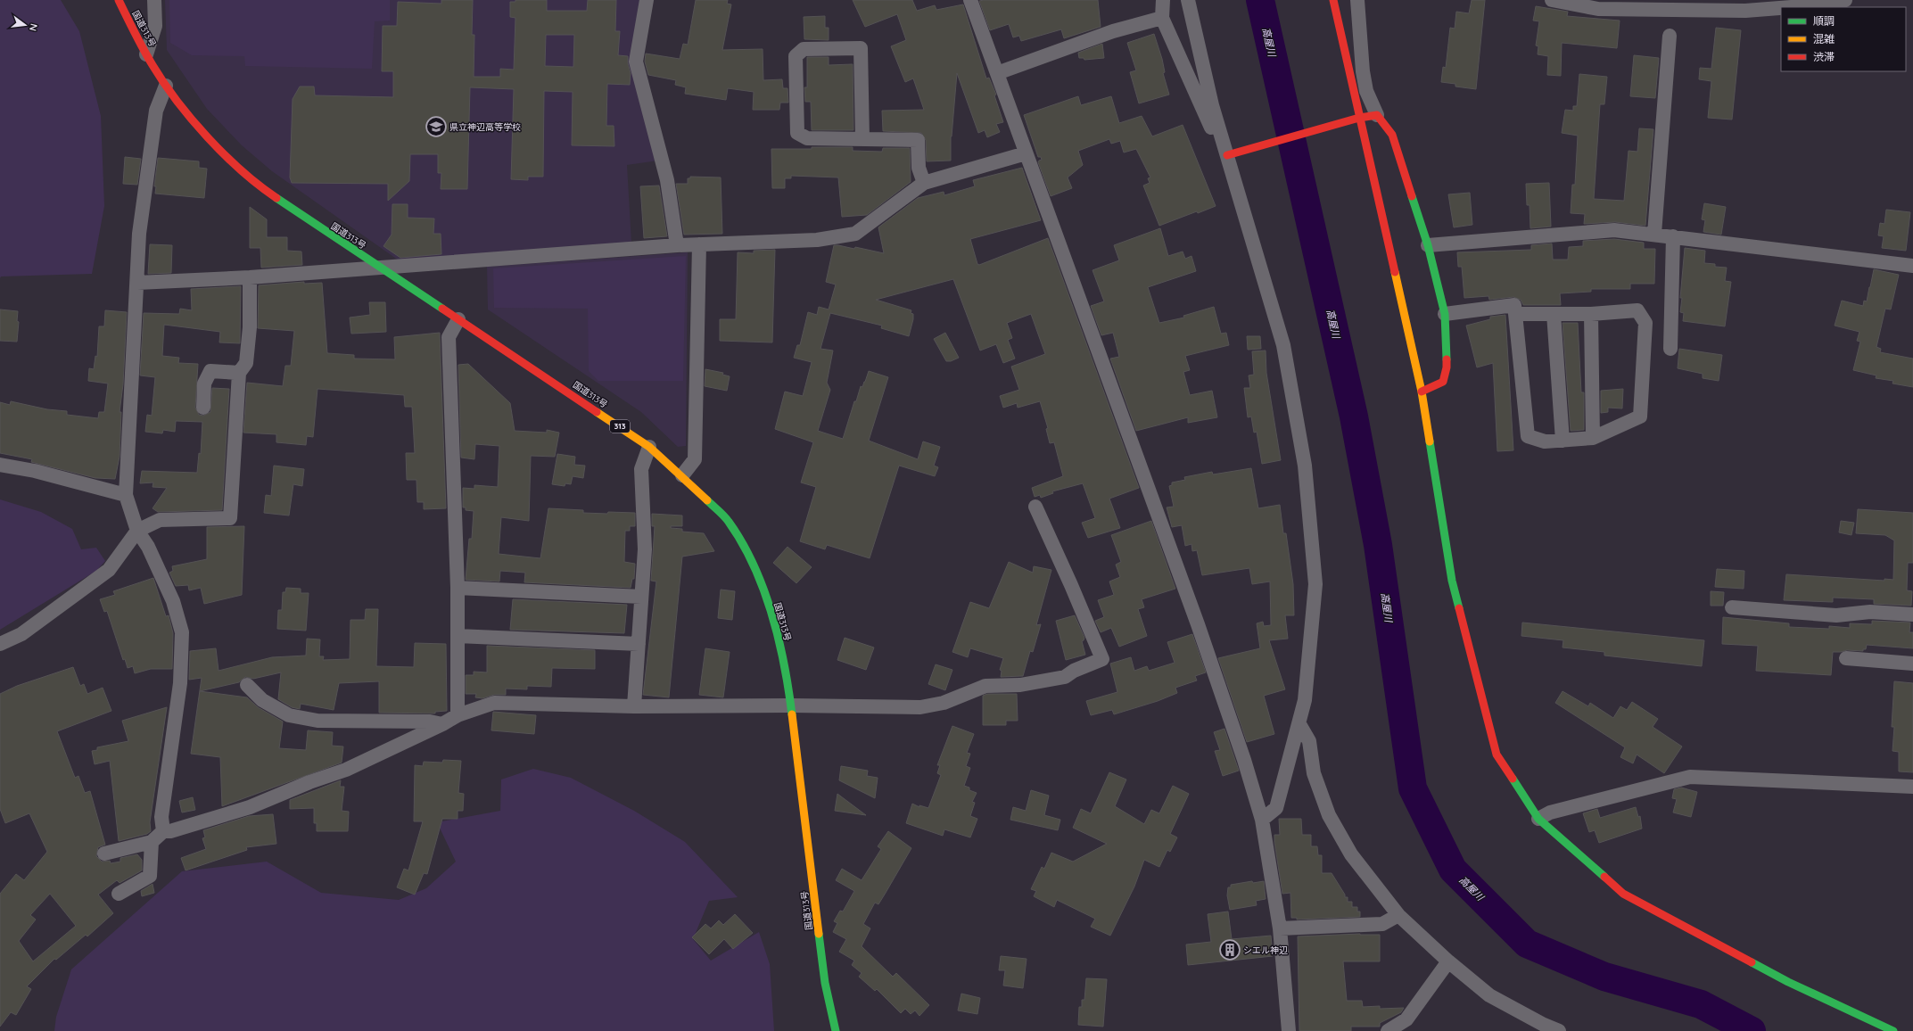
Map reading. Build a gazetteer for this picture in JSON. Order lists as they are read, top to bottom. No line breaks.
{"streets":{"main road":["国道313号","313"]},"water":["高屋川"],"places":{"school or university":["県立神辺高等学校"],"building":["シエル神辺"]},"legend":["順調","混雑","渋滞"],"north":"right"}
